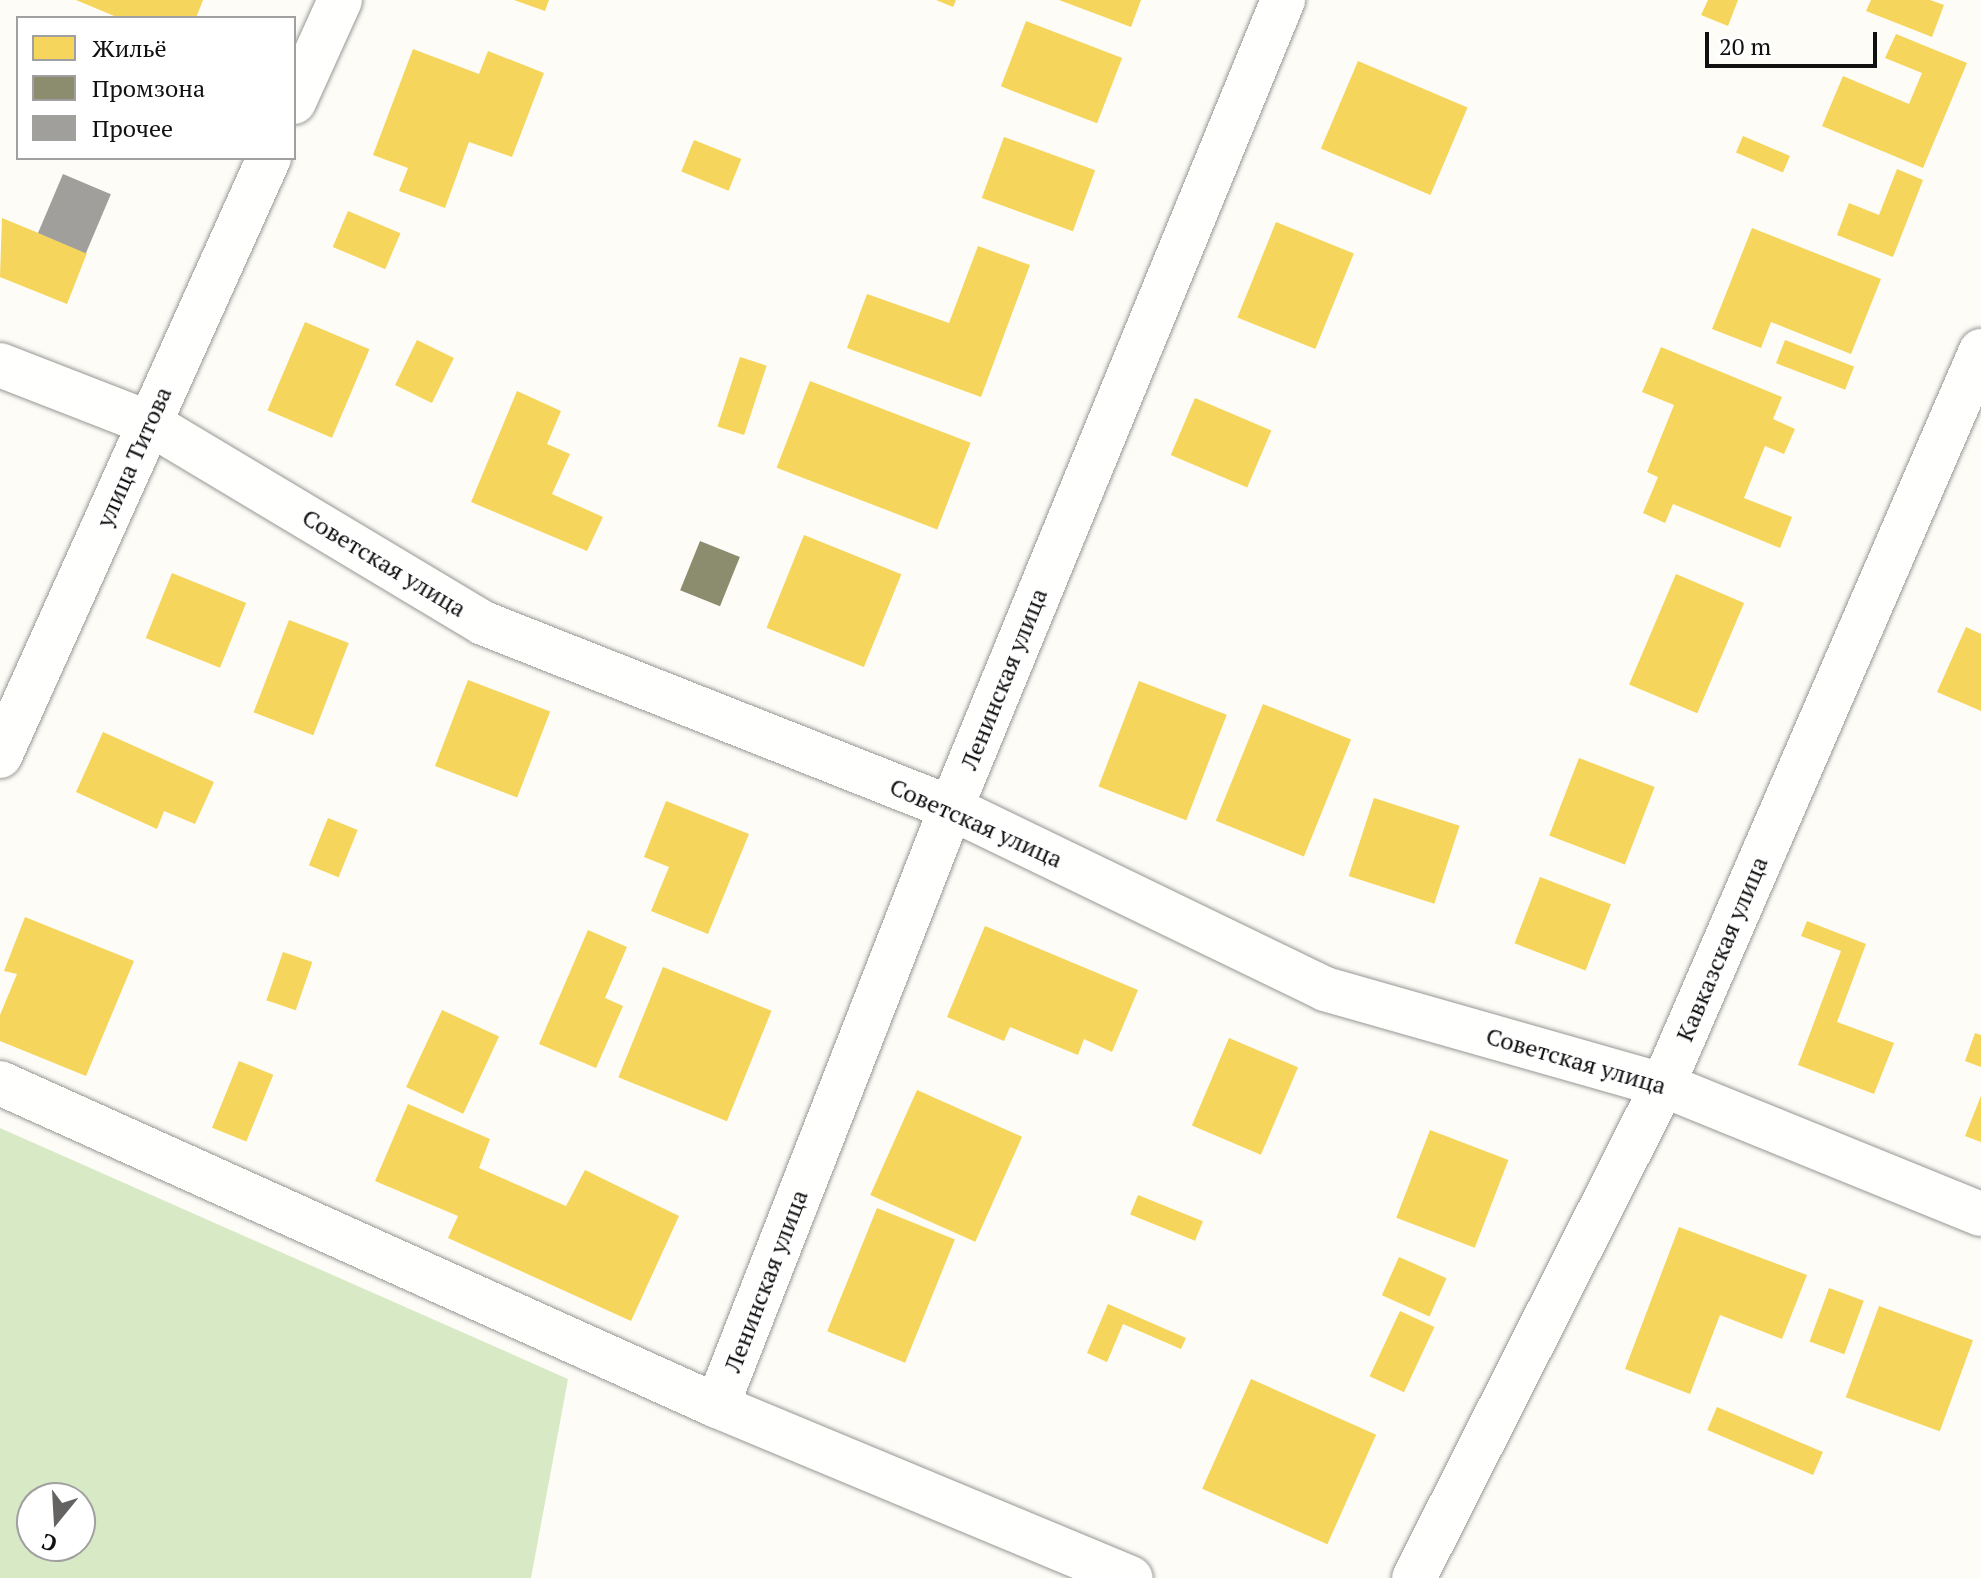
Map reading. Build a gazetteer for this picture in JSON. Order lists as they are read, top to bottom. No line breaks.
{"streets":{"street":["улица Титова","Советская улица","Ленинская улица","Кавказская улица"]},"crossings":[["улица Титова","Советская улица"],["Советская улица","Ленинская улица"],["Советская улица","Кавказская улица"]],"legend":["Жильё","Промзона","Прочее"],"scale_bar":"20 m","north":"bottom"}
